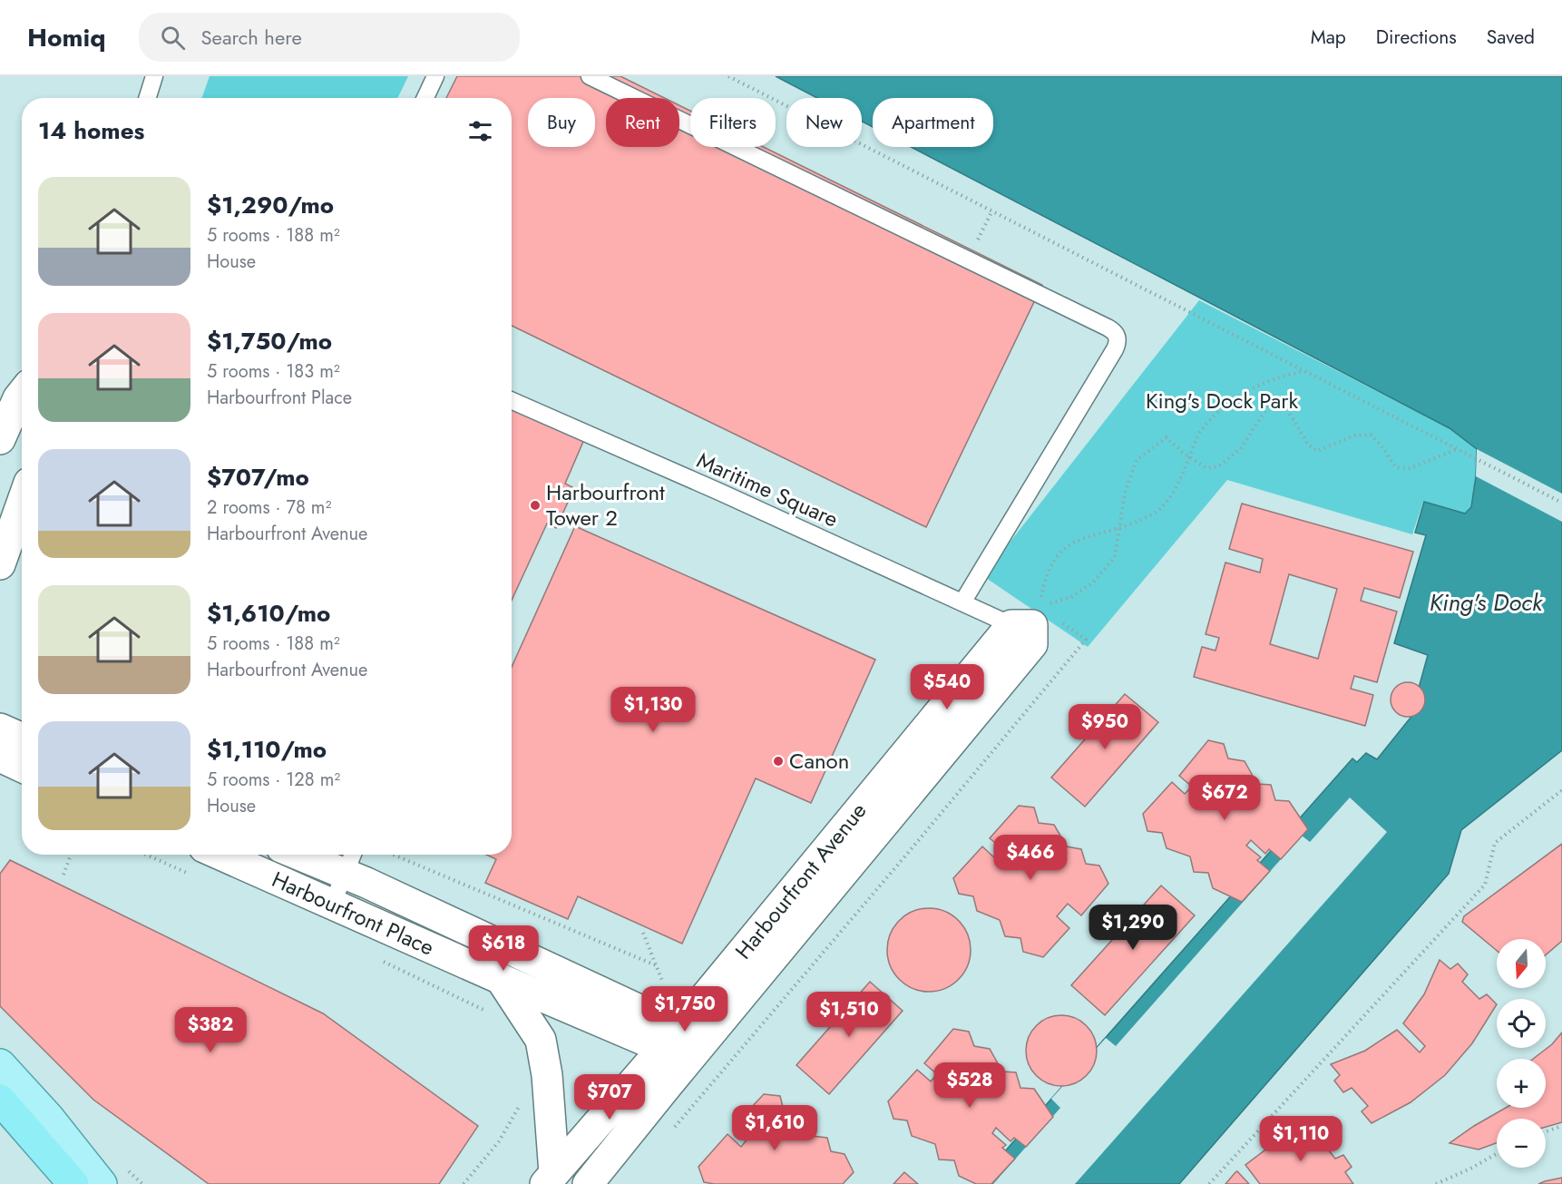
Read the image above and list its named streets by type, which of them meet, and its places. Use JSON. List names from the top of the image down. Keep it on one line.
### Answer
{"streets":{"street":["Harbourfront Avenue","Harbourfront Place"],"lane":["Maritime Square"]},"crossings":[["Maritime Square","Harbourfront Avenue"],["Harbourfront Avenue","Harbourfront Place"]],"water":["King's Dock"],"parks":["King's Dock Park"],"places":["Harbourfront Tower 2","Canon"],"north":"bottom","page":{"header":"Homiq","search":"Search here","nav":["Map","Directions","Saved"],"chip":["Buy","Rent","Filters","New","Apartment"],"heading":"14 homes","list":[{"name":"$1,290/mo","note":"5 rooms · 188 m² · House"},{"name":"$1,750/mo","note":"5 rooms · 183 m² · Harbourfront Place"},{"name":"$707/mo","note":"2 rooms · 78 m² · Harbourfront Avenue"},{"name":"$1,610/mo","note":"5 rooms · 188 m² · Harbourfront Avenue"},{"name":"$1,110/mo","note":"5 rooms · 128 m² · House"}],"price":["$540","$1,130","$950","$672","$466","$1,290","$618","$1,750","$1,510","$382","$528","$707","$1,610","$1,110"],"map_buttons":["+","−"]}}
